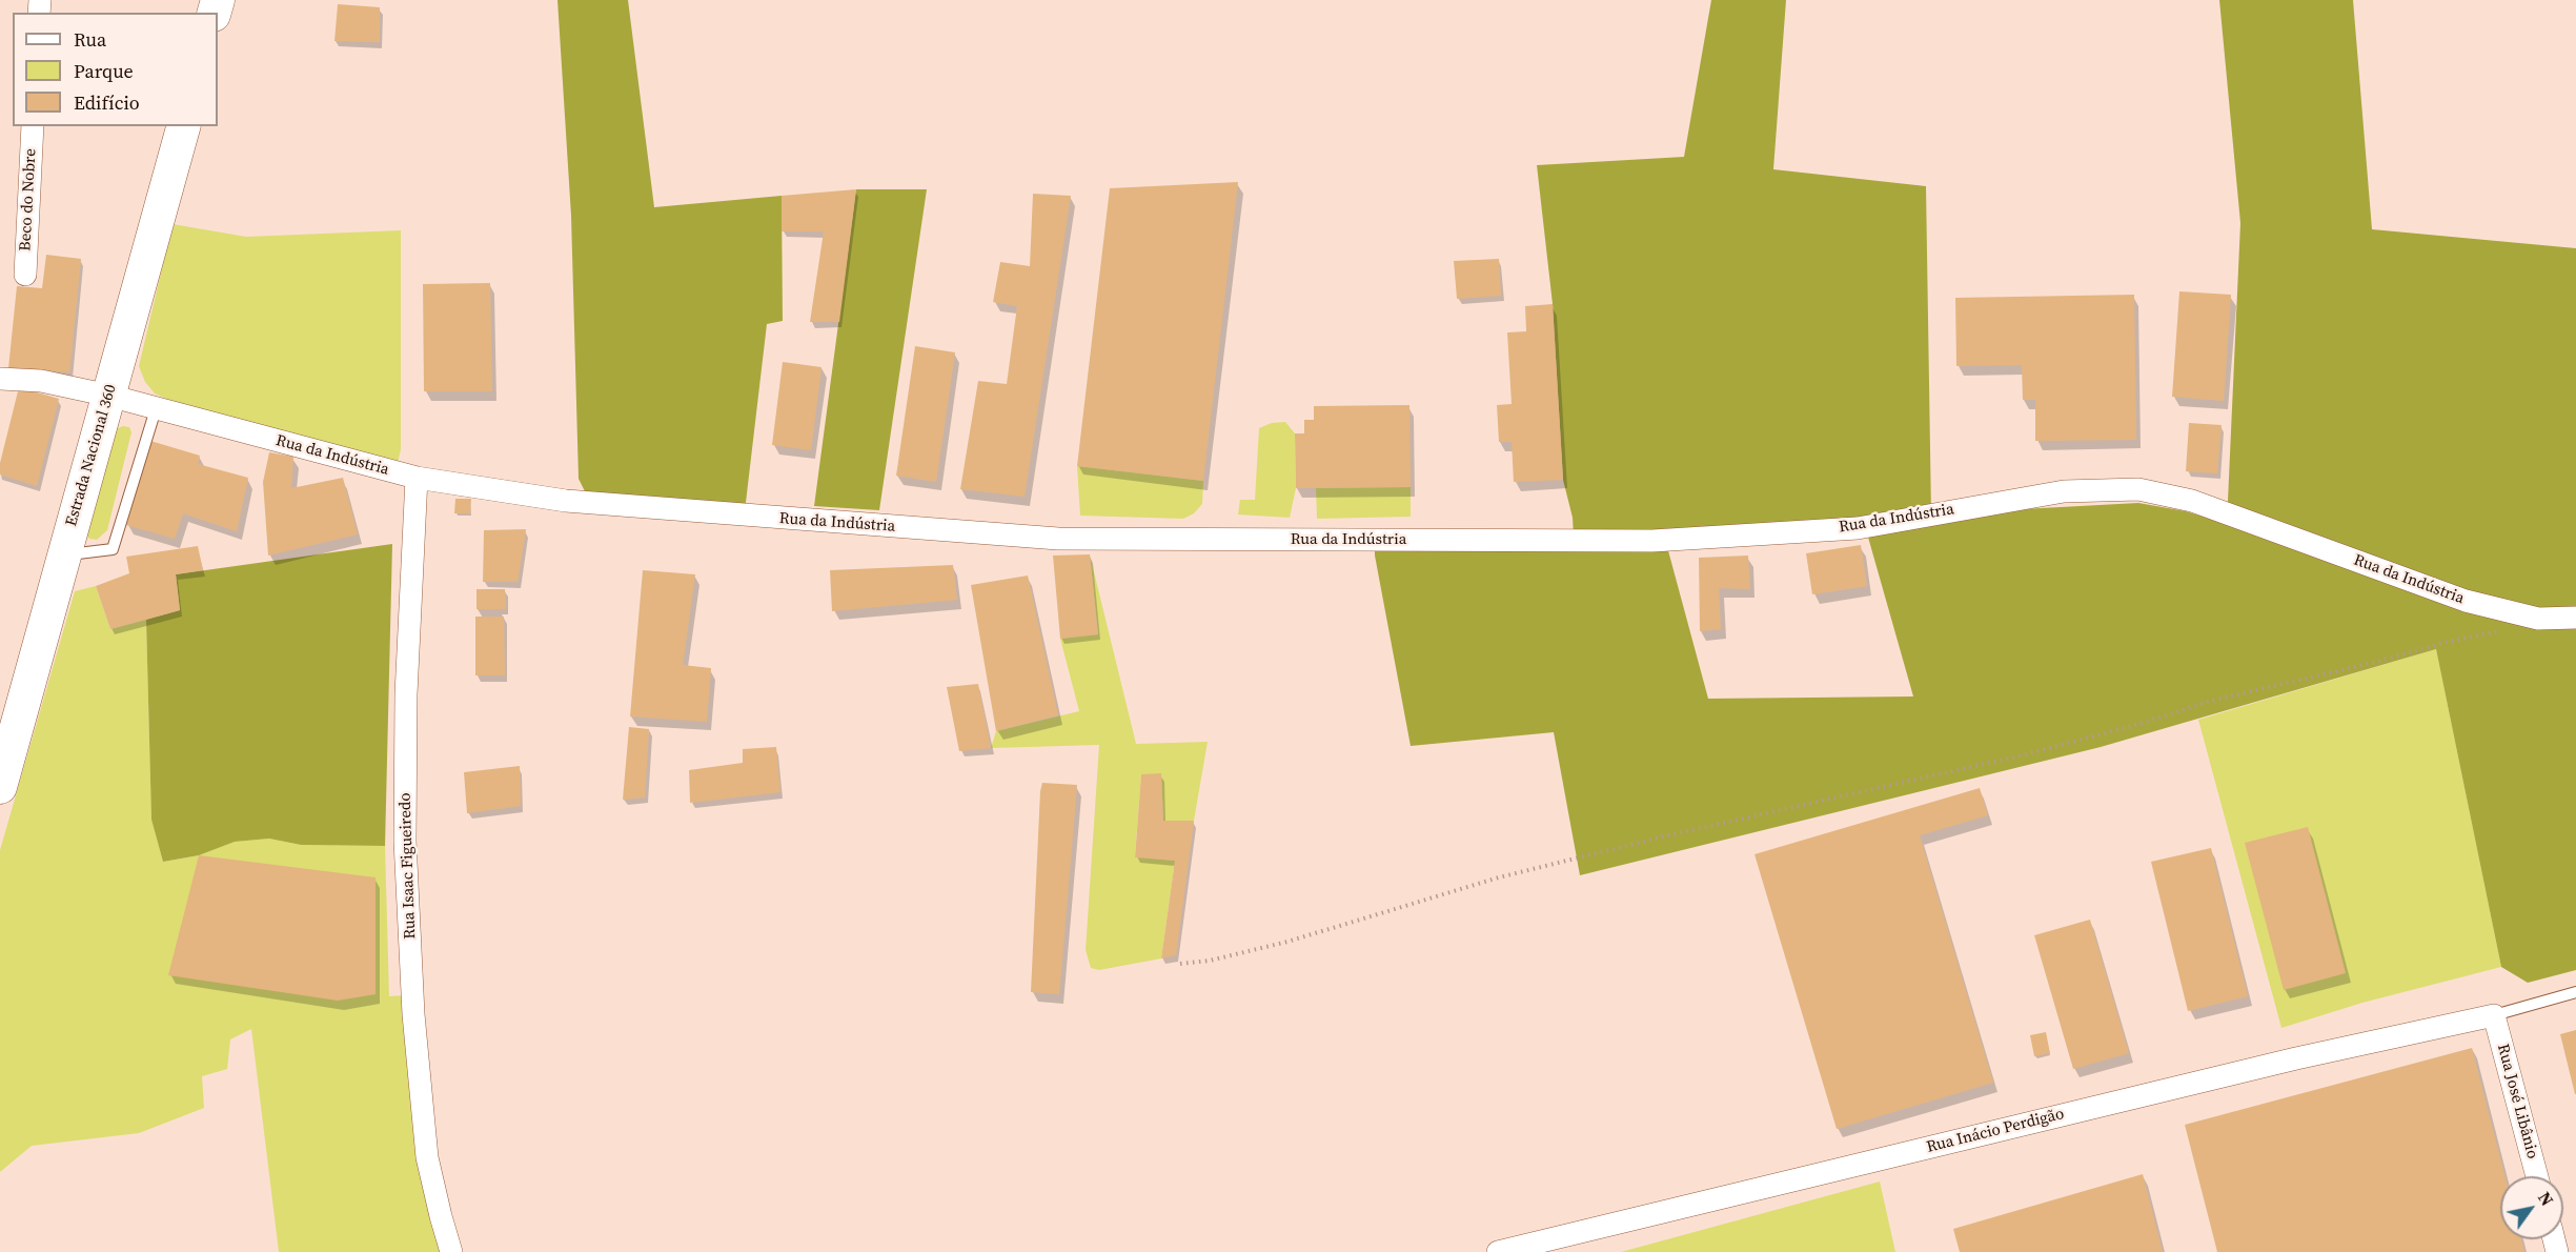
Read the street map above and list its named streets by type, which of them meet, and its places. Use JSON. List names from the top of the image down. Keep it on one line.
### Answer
{"streets":{"main road":["Estrada Nacional 360"],"street":["Beco do Nobre","Rua da Indústria","Rua Isaac Figueiredo","Rua José Libânio","Rua Inácio Perdigão"]},"crossings":[["Estrada Nacional 360","Rua da Indústria"],["Rua da Indústria","Rua Isaac Figueiredo"],["Rua José Libânio","Rua Inácio Perdigão"]],"legend":["Rua","Parque","Edifício"],"north":"top right"}
